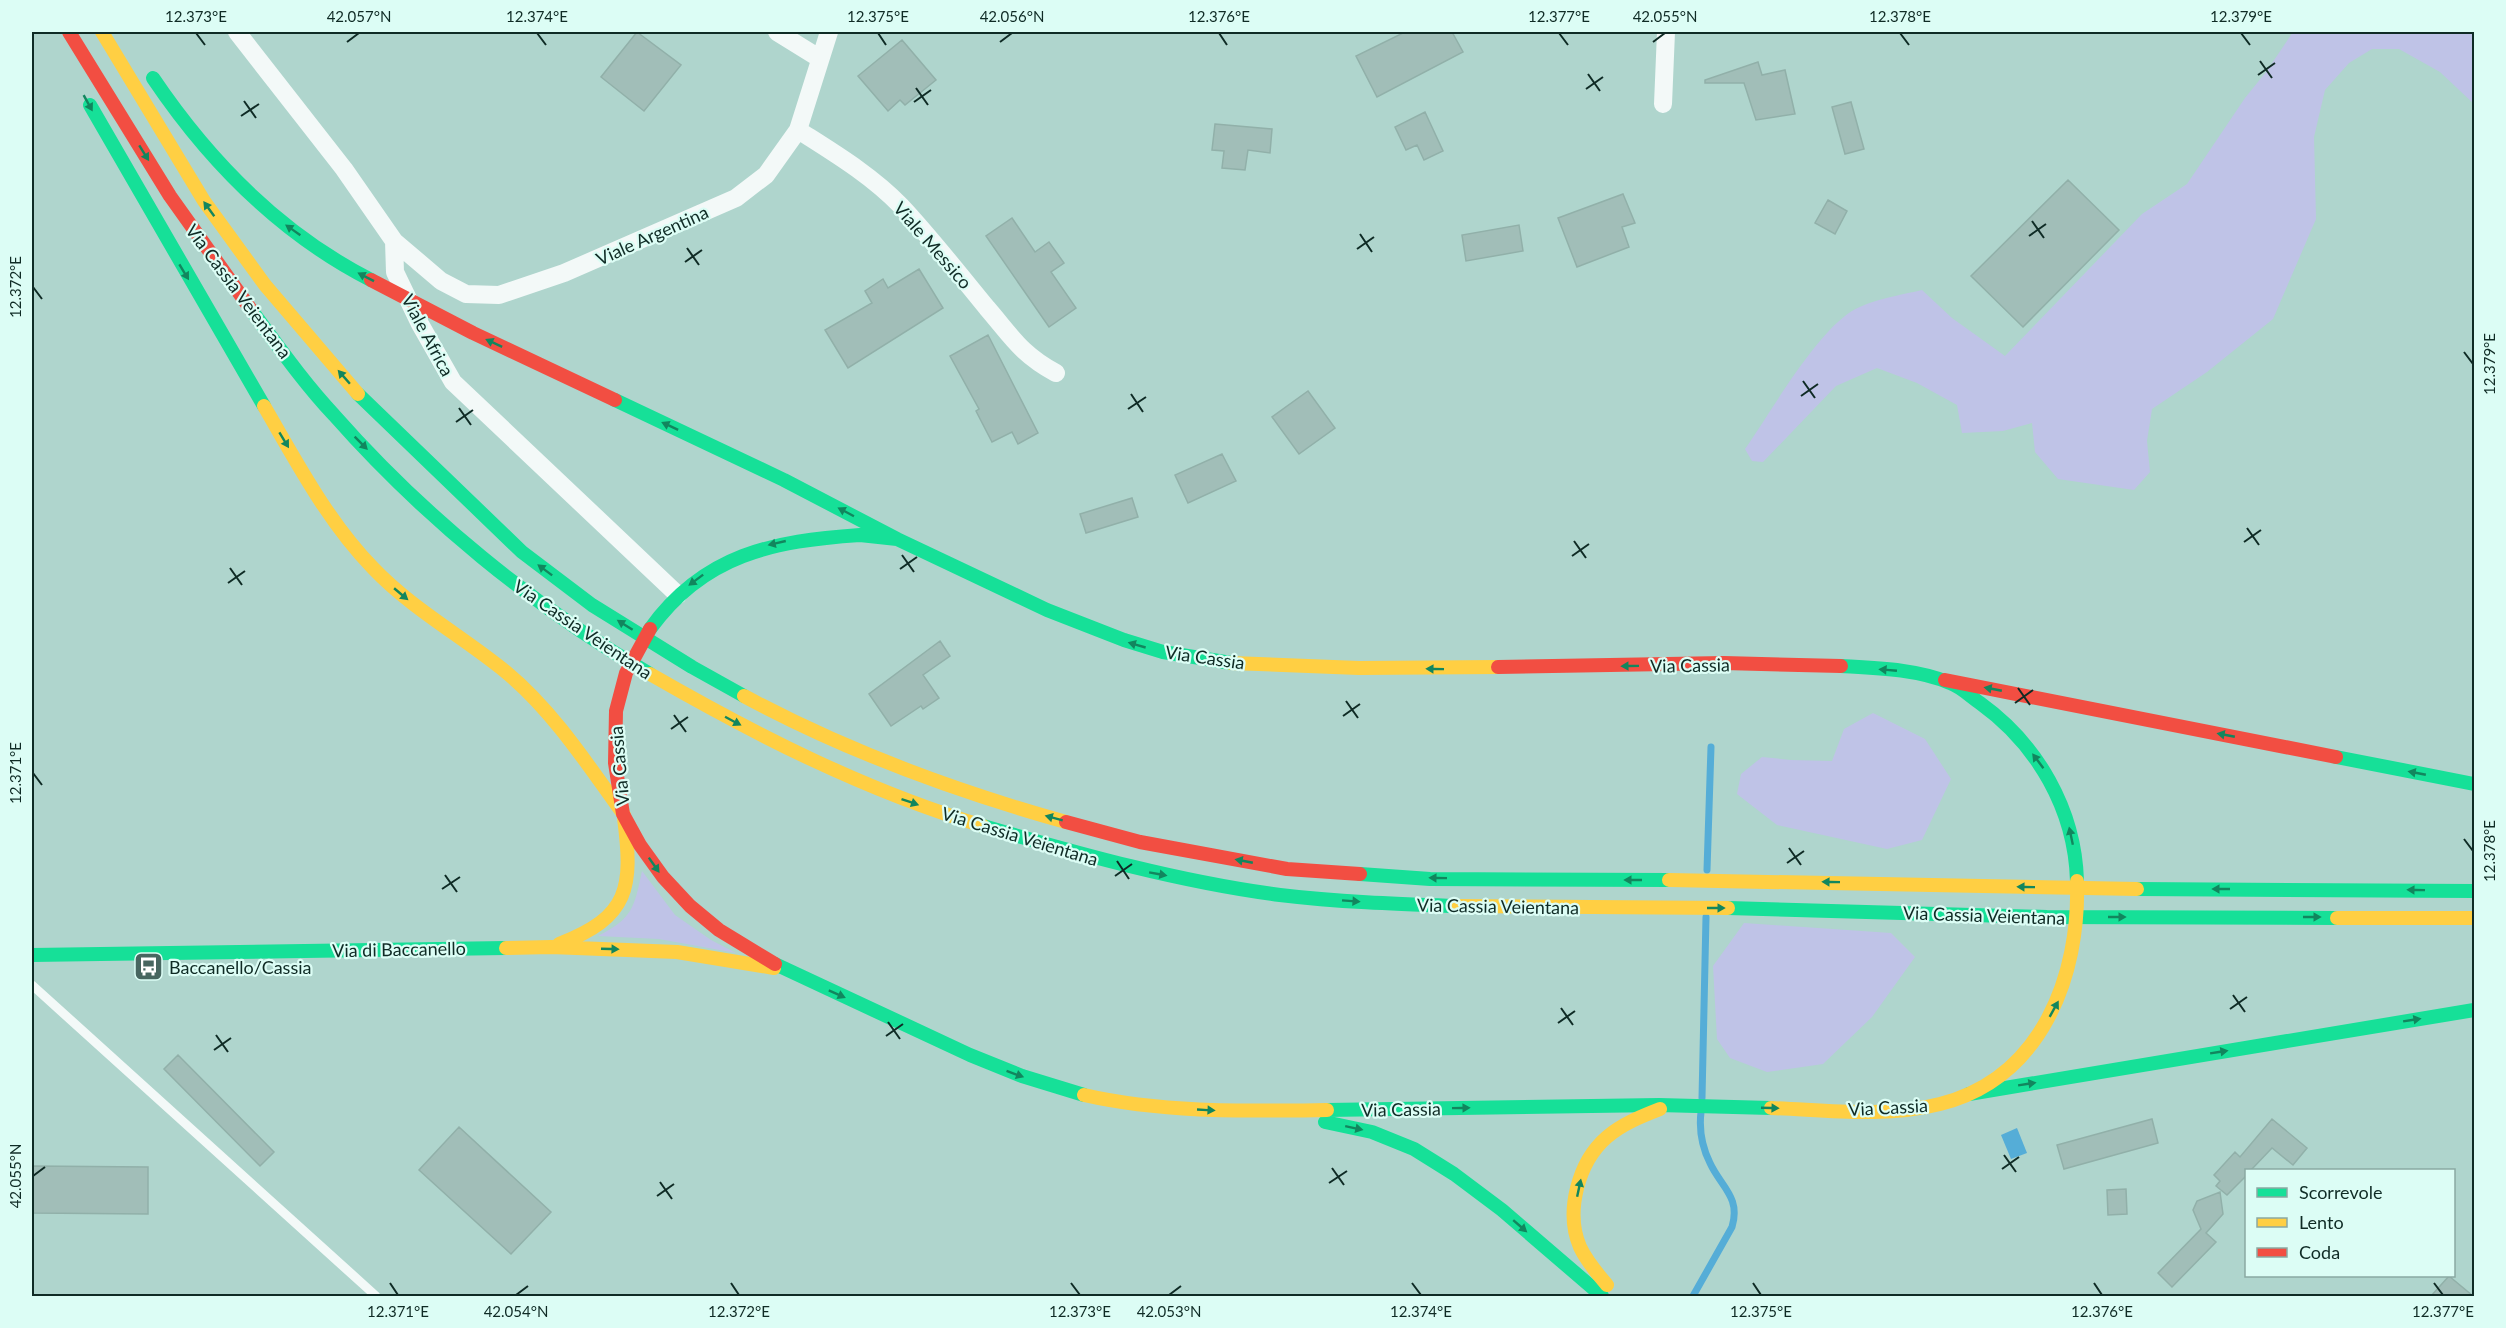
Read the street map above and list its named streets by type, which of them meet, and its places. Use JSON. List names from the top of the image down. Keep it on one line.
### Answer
{"streets":{"main road":["Via Cassia Veientana","Via Cassia","Via di Baccanello"],"street":["Viale Argentina","Viale Messico","Viale Africa"]},"crossings":[["Viale Argentina","Viale Messico"],["Viale Argentina","Viale Africa"],["Viale Africa","Via Cassia"],["Via Cassia","Via di Baccanello"]],"places":{"bus stop":["Baccanello/Cassia"]},"legend":["Scorrevole","Lento","Coda"],"coordinates":["12.373°E","42.057°N","12.374°E","12.375°E","42.056°N","12.376°E","12.377°E","42.055°N","12.378°E","12.379°E","12.372°E","12.371°E","42.054°N","42.053°N"]}
